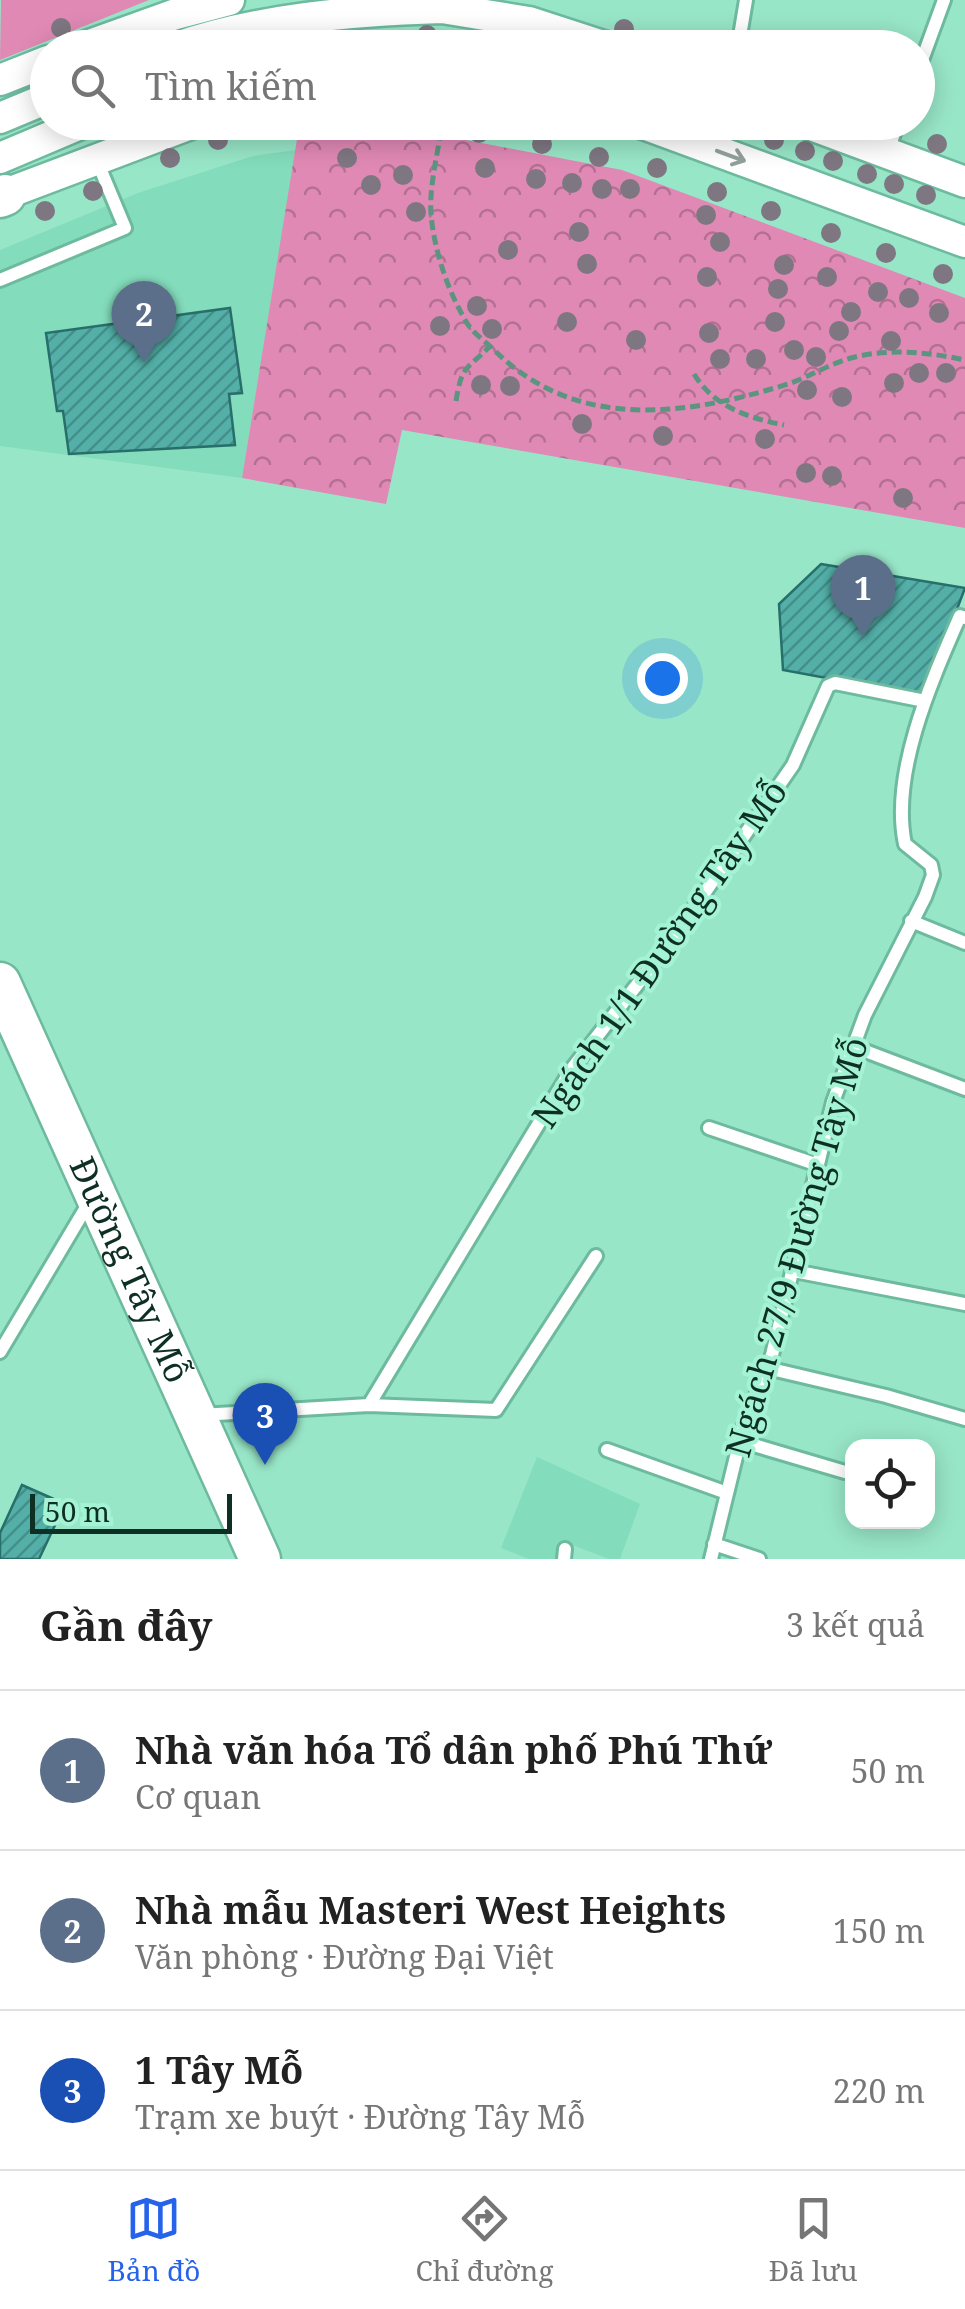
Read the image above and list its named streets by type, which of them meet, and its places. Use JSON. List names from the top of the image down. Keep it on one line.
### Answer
{"streets":{"main road":["Đường Tây Mỗ"],"lane":["Ngách 1/1 Đường Tây Mỗ","Ngách 27/9 Đường Tây Mỗ"]},"crossings":[["Ngách 1/1 Đường Tây Mỗ","Ngách 27/9 Đường Tây Mỗ"]],"scale_bar":"50 m","page":{"search":"Tìm kiếm","pins":["2","1","3"],"scale":"50 m","heading":["Gần đây","3 kết quả"],"list":[{"mark":"1","name":"Nhà văn hóa Tổ dân phố Phú Thứ","note":"Cơ quan","value":"50 m"},{"mark":"2","name":"Nhà mẫu Masteri West Heights","note":"Văn phòng · Đường Đại Việt","value":"150 m"},{"mark":"3","name":"1 Tây Mỗ","note":"Trạm xe buýt · Đường Tây Mỗ","value":"220 m"}],"nav":["Bản đồ","Chỉ đường","Đã lưu"]}}
